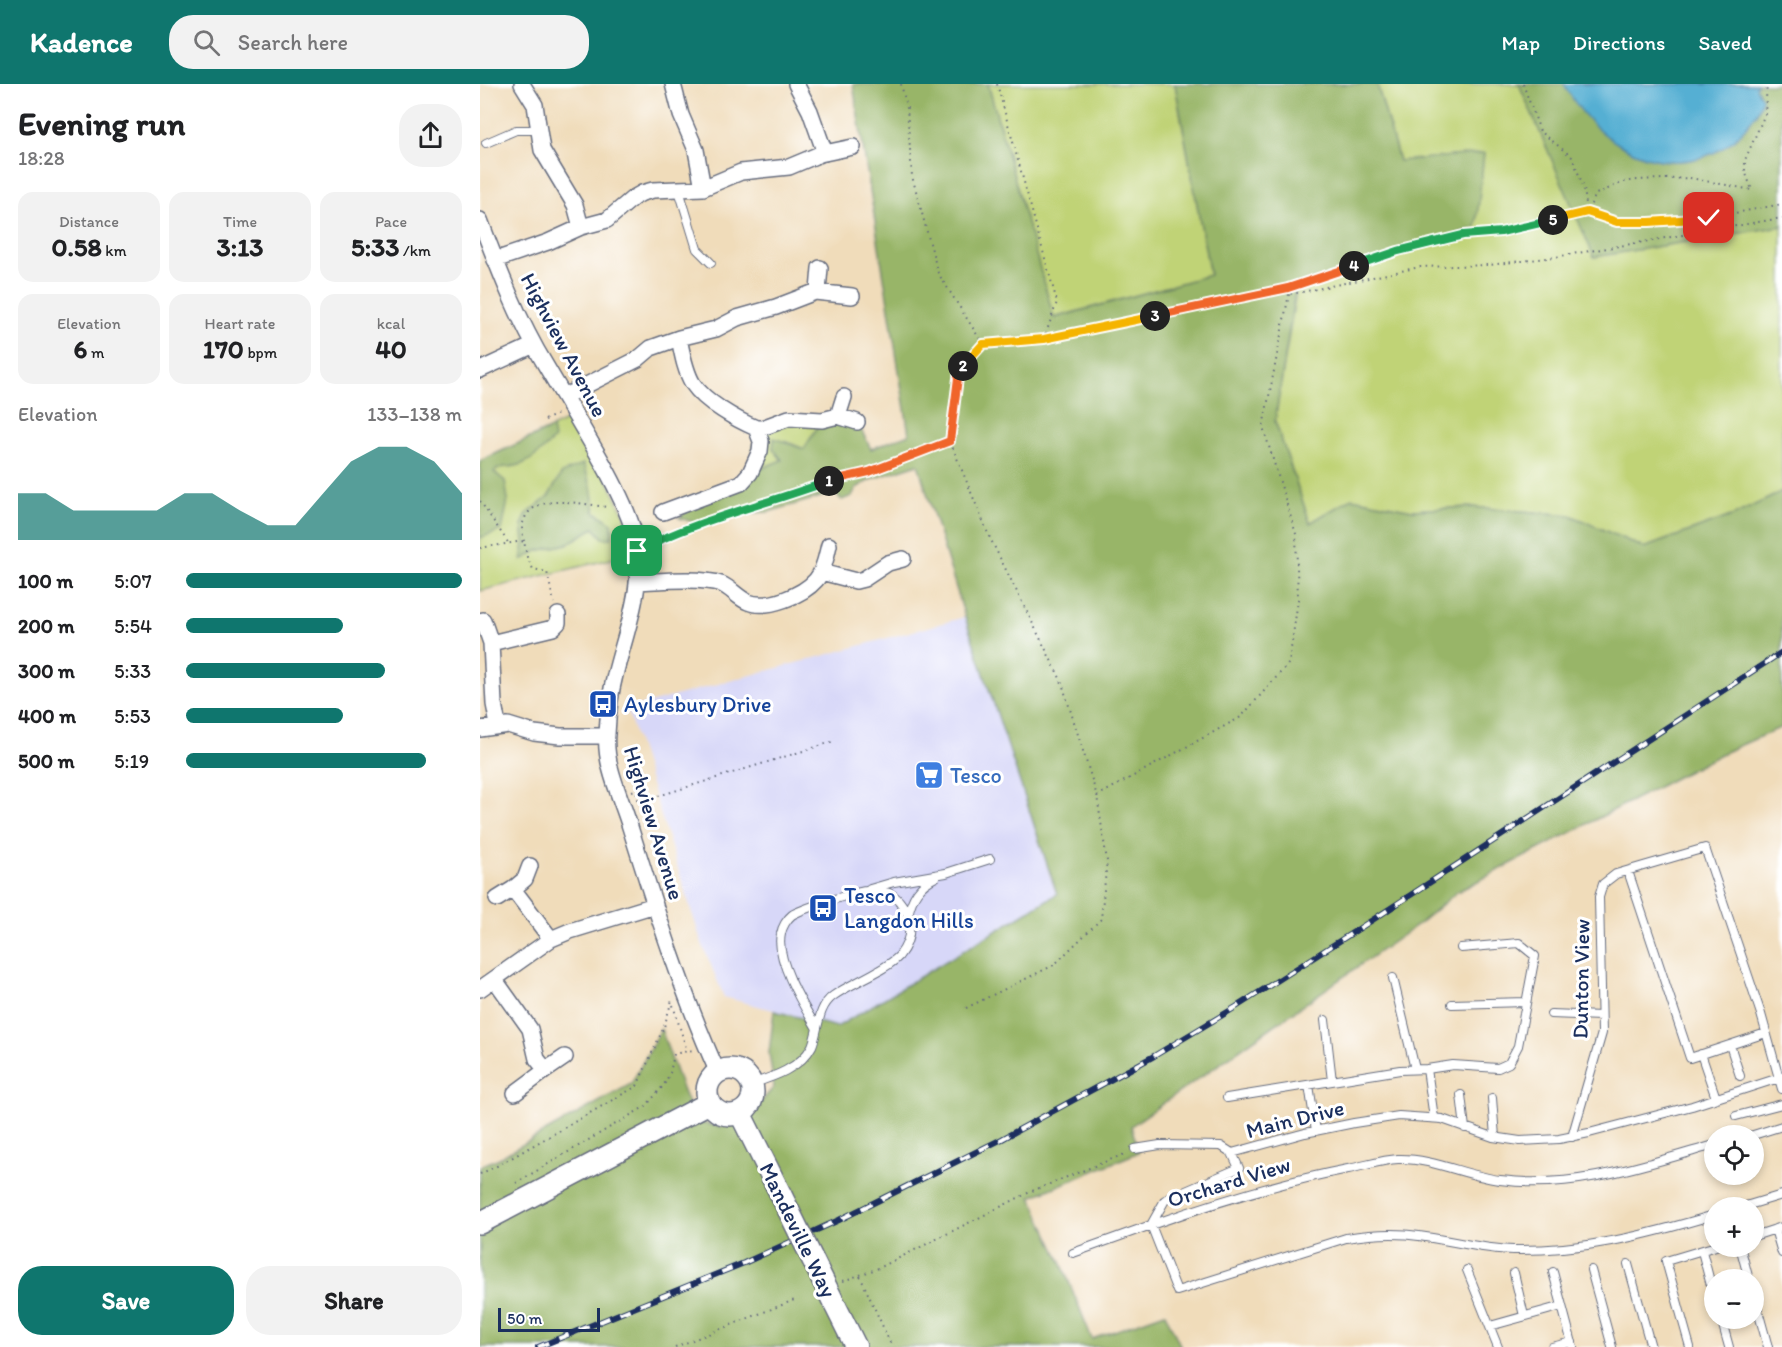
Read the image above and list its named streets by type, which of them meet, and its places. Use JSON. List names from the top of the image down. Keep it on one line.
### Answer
{"streets":{"main road":["Mandeville Way"],"street":["Highview Avenue"],"lane":["Dunton View","Main Drive","Orchard View"]},"crossings":[["Highview Avenue","Mandeville Way"],["Dunton View","Main Drive"],["Main Drive","Orchard View"]],"places":{"bus stop":["Aylesbury Drive","Tesco Langdon Hills"],"supermarket":["Tesco"]},"scale_bar":"50 m","page":{"header":"Kadence","search":"Search here","nav":["Map","Directions","Saved"],"heading":["Evening run","18:28"],"stats":[["Distance","0.58 km"],["Time","3:13"],["Pace","5:33 /km"],["Elevation","6 m"],["Heart rate","170 bpm"],["kcal","40"]],"pins":["5","4","3","2","1"],"chart":["Elevation","133–138 m"],"list":[{"name":"100 m","note":"5:07"},{"name":"200 m","note":"5:54"},{"name":"300 m","note":"5:33"},{"name":"400 m","note":"5:53"},{"name":"500 m","note":"5:19"}],"map_buttons":["+","−"],"buttons":["Save","Share"],"scale":"50 m"}}
